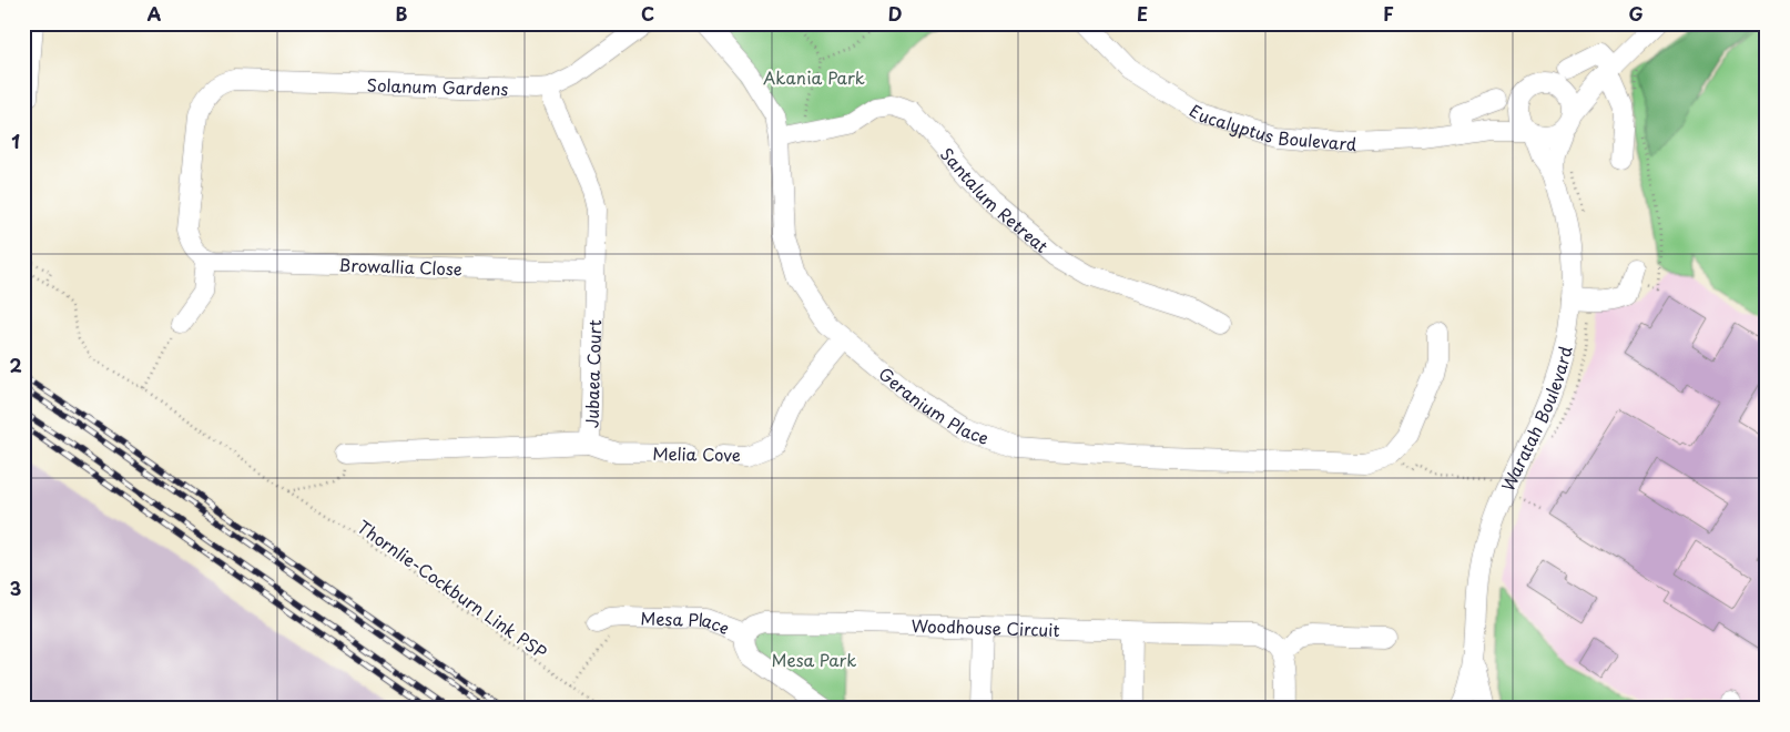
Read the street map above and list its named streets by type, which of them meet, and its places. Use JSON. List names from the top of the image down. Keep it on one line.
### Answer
{"streets":{"street":["Solanum Gardens","Eucalyptus Boulevard","Santalum Retreat","Browallia Close","Jubaea Court","Geranium Place","Waratah Boulevard","Melia Cove","Mesa Place","Woodhouse Circuit"],"path":["Thornlie-Cockburn Link PSP"]},"crossings":[["Solanum Gardens","Browallia Close"],["Solanum Gardens","Jubaea Court"],["Eucalyptus Boulevard","Waratah Boulevard"],["Santalum Retreat","Geranium Place"],["Browallia Close","Jubaea Court"],["Jubaea Court","Melia Cove"],["Geranium Place","Melia Cove"],["Thornlie-Cockburn Link PSP","Mesa Place"],["Mesa Place","Woodhouse Circuit"]],"parks":["Akania Park","Mesa Park"],"grid":{"columns":["A","B","C","D","E","F","G"],"rows":["1","2","3"]}}
